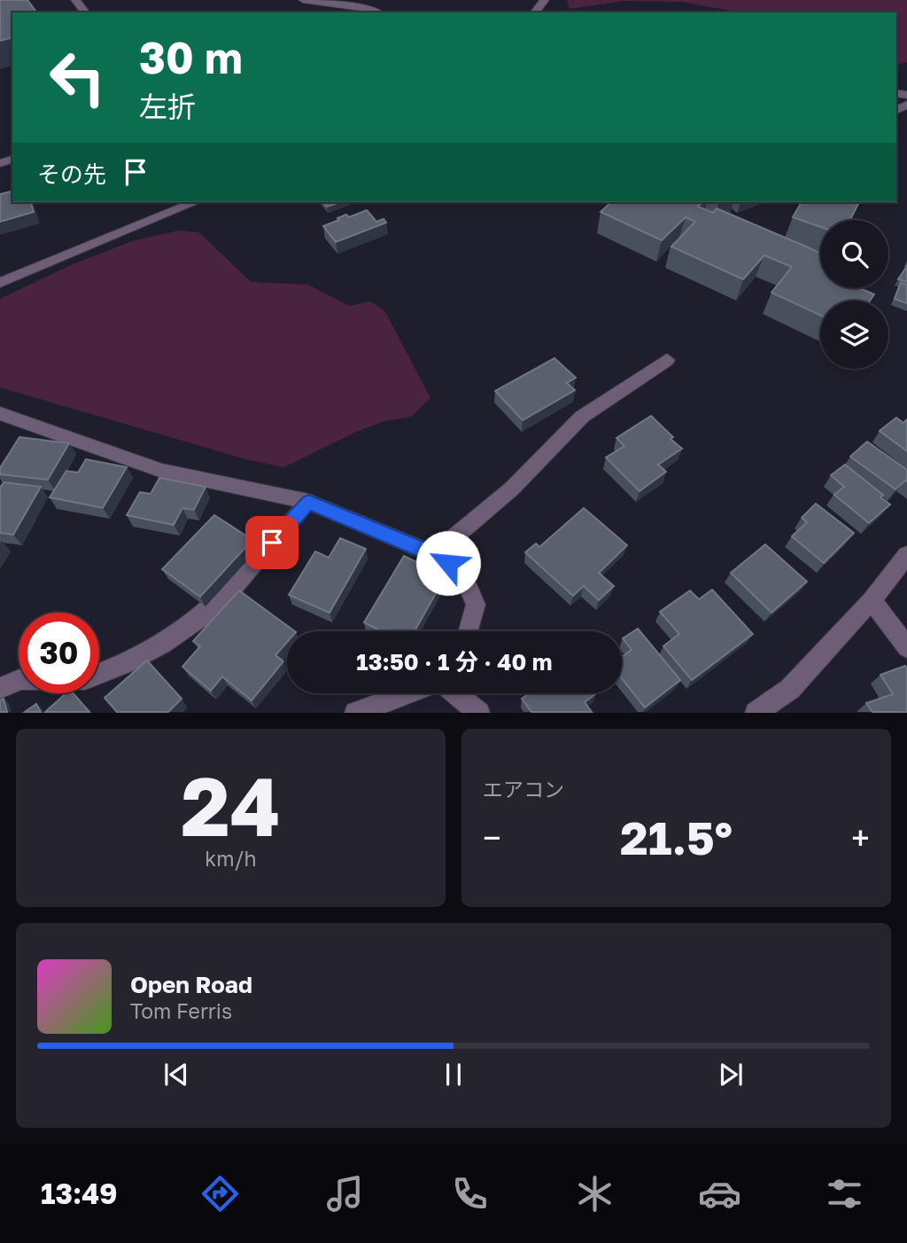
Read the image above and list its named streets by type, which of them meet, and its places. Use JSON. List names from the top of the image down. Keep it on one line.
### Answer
{"page":{"turn":["30 m","左折"],"then":"その先","limit":"30","trip":"13:50 · 1 分 · 40 m","tile":[["24","km/h"],"エアコン"],"heat":["−","21.5°","+"],"song":["Open Road","Tom Ferris"],"tabs":"13:49"}}
